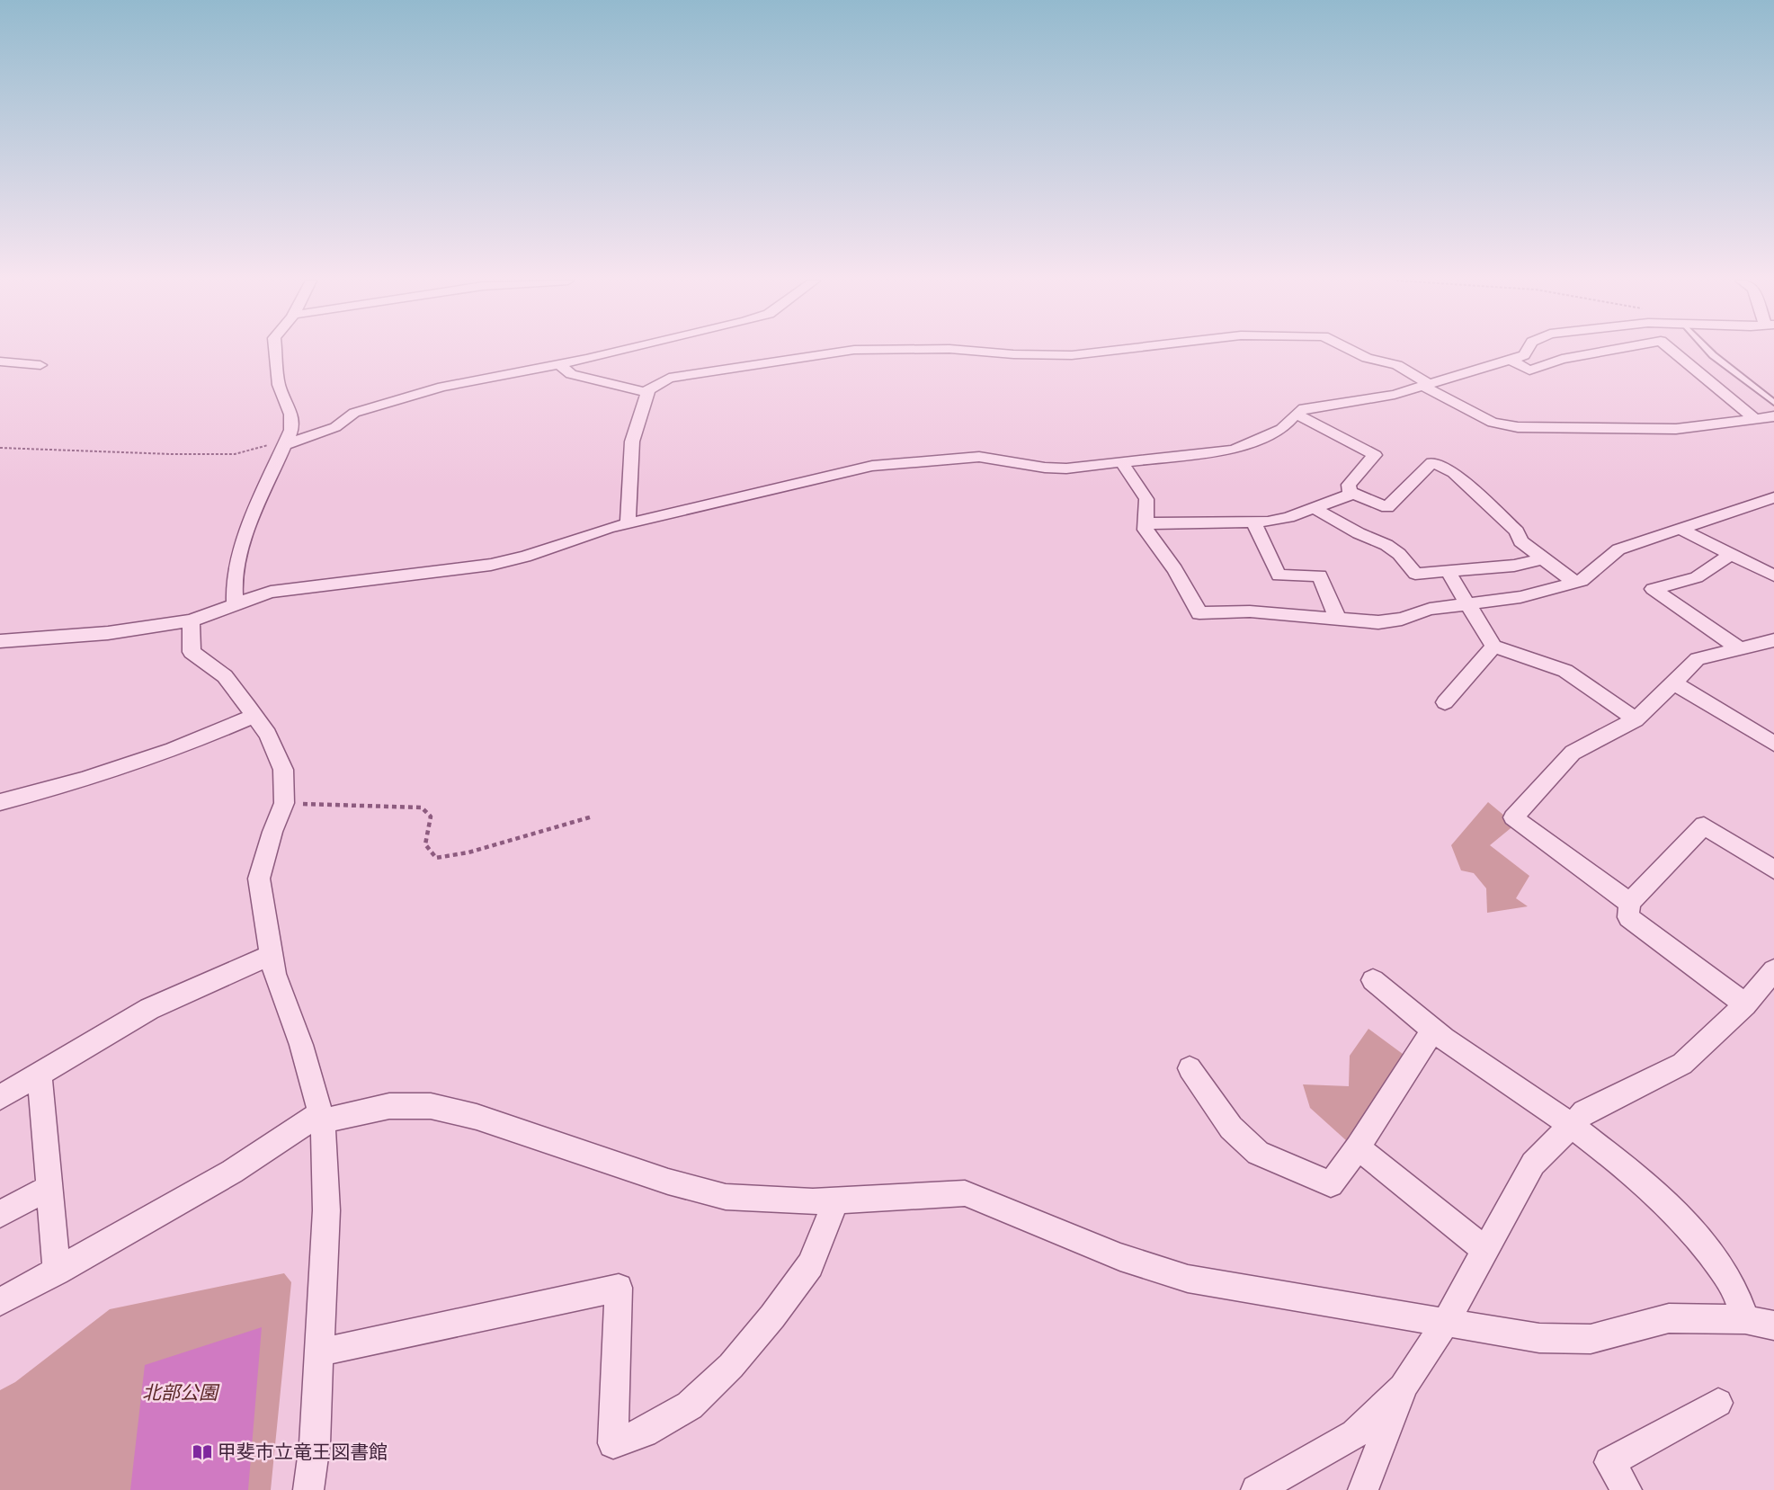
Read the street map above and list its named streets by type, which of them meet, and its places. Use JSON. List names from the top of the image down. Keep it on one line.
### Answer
{"parks":["北部公園"],"places":{"library":["甲斐市立竜王図書館"]}}
